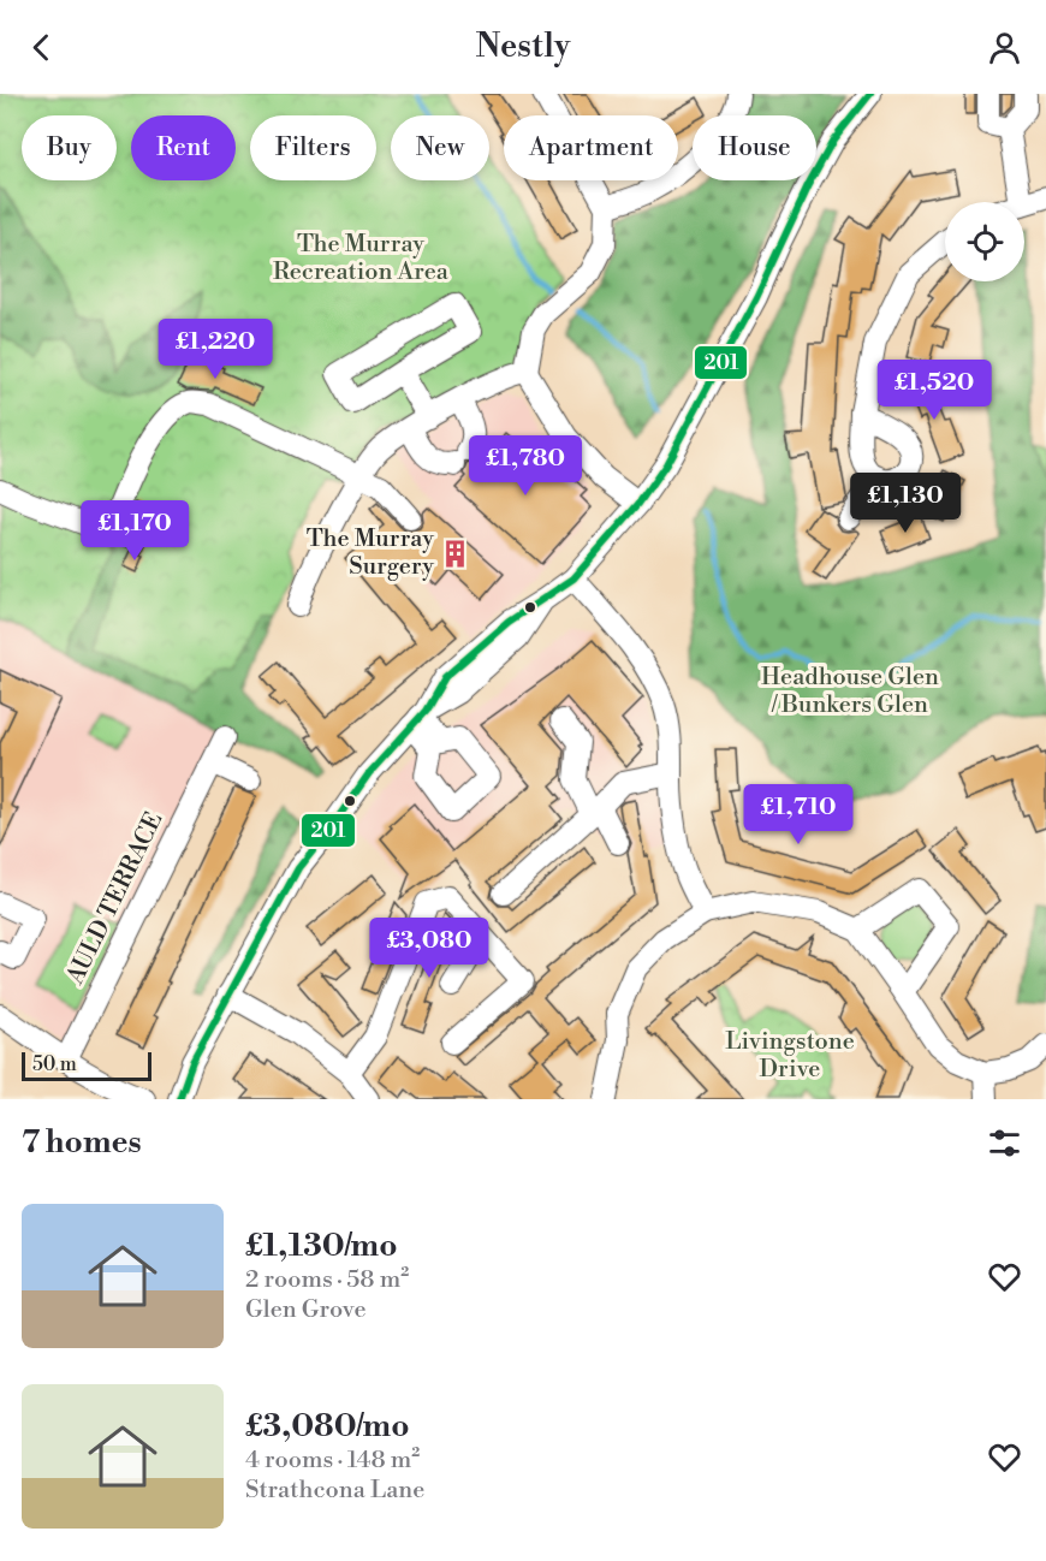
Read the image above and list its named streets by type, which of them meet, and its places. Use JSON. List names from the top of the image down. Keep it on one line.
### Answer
{"streets":{"street":["AULD TERRACE"]},"parks":["The Murray Recreation Area","Headhouse Glen / Bunkers Glen","Livingstone Drive"],"places":{"building":["The Murray Surgery"]},"lines":["transit line 201"],"scale_bar":"50 m","page":{"header":"Nestly","chip":["Buy","Rent","Filters","New","Apartment","House"],"price":["£1,220","£1,520","£1,780","£1,130","£1,170","£1,710","£3,080"],"scale":"50 m","heading":"7 homes","list":[{"name":"£1,130/mo","note":"2 rooms · 58 m² · Glen Grove"},{"name":"£3,080/mo","note":"4 rooms · 148 m² · Strathcona Lane"}]}}
